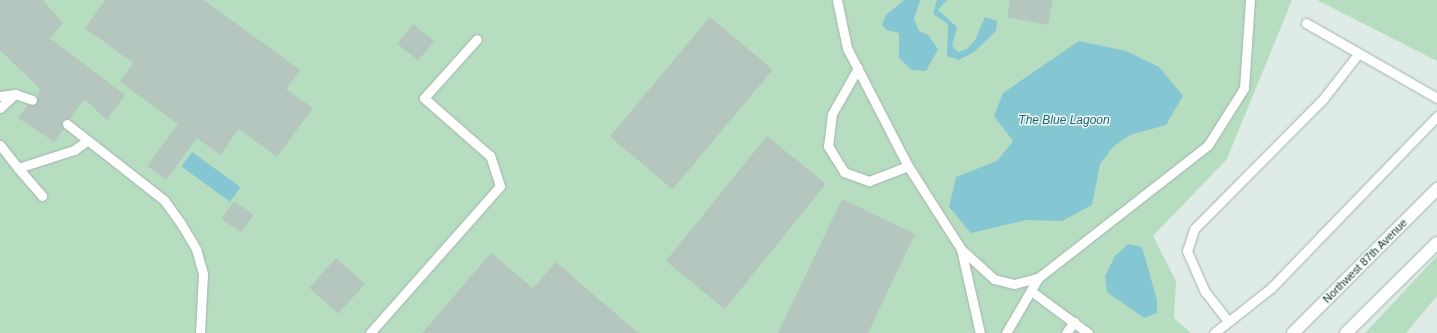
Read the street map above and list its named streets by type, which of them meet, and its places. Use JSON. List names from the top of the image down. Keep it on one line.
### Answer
{"streets":{"main road":["Northwest 87th Avenue"]},"water":["The Blue Lagoon"]}
